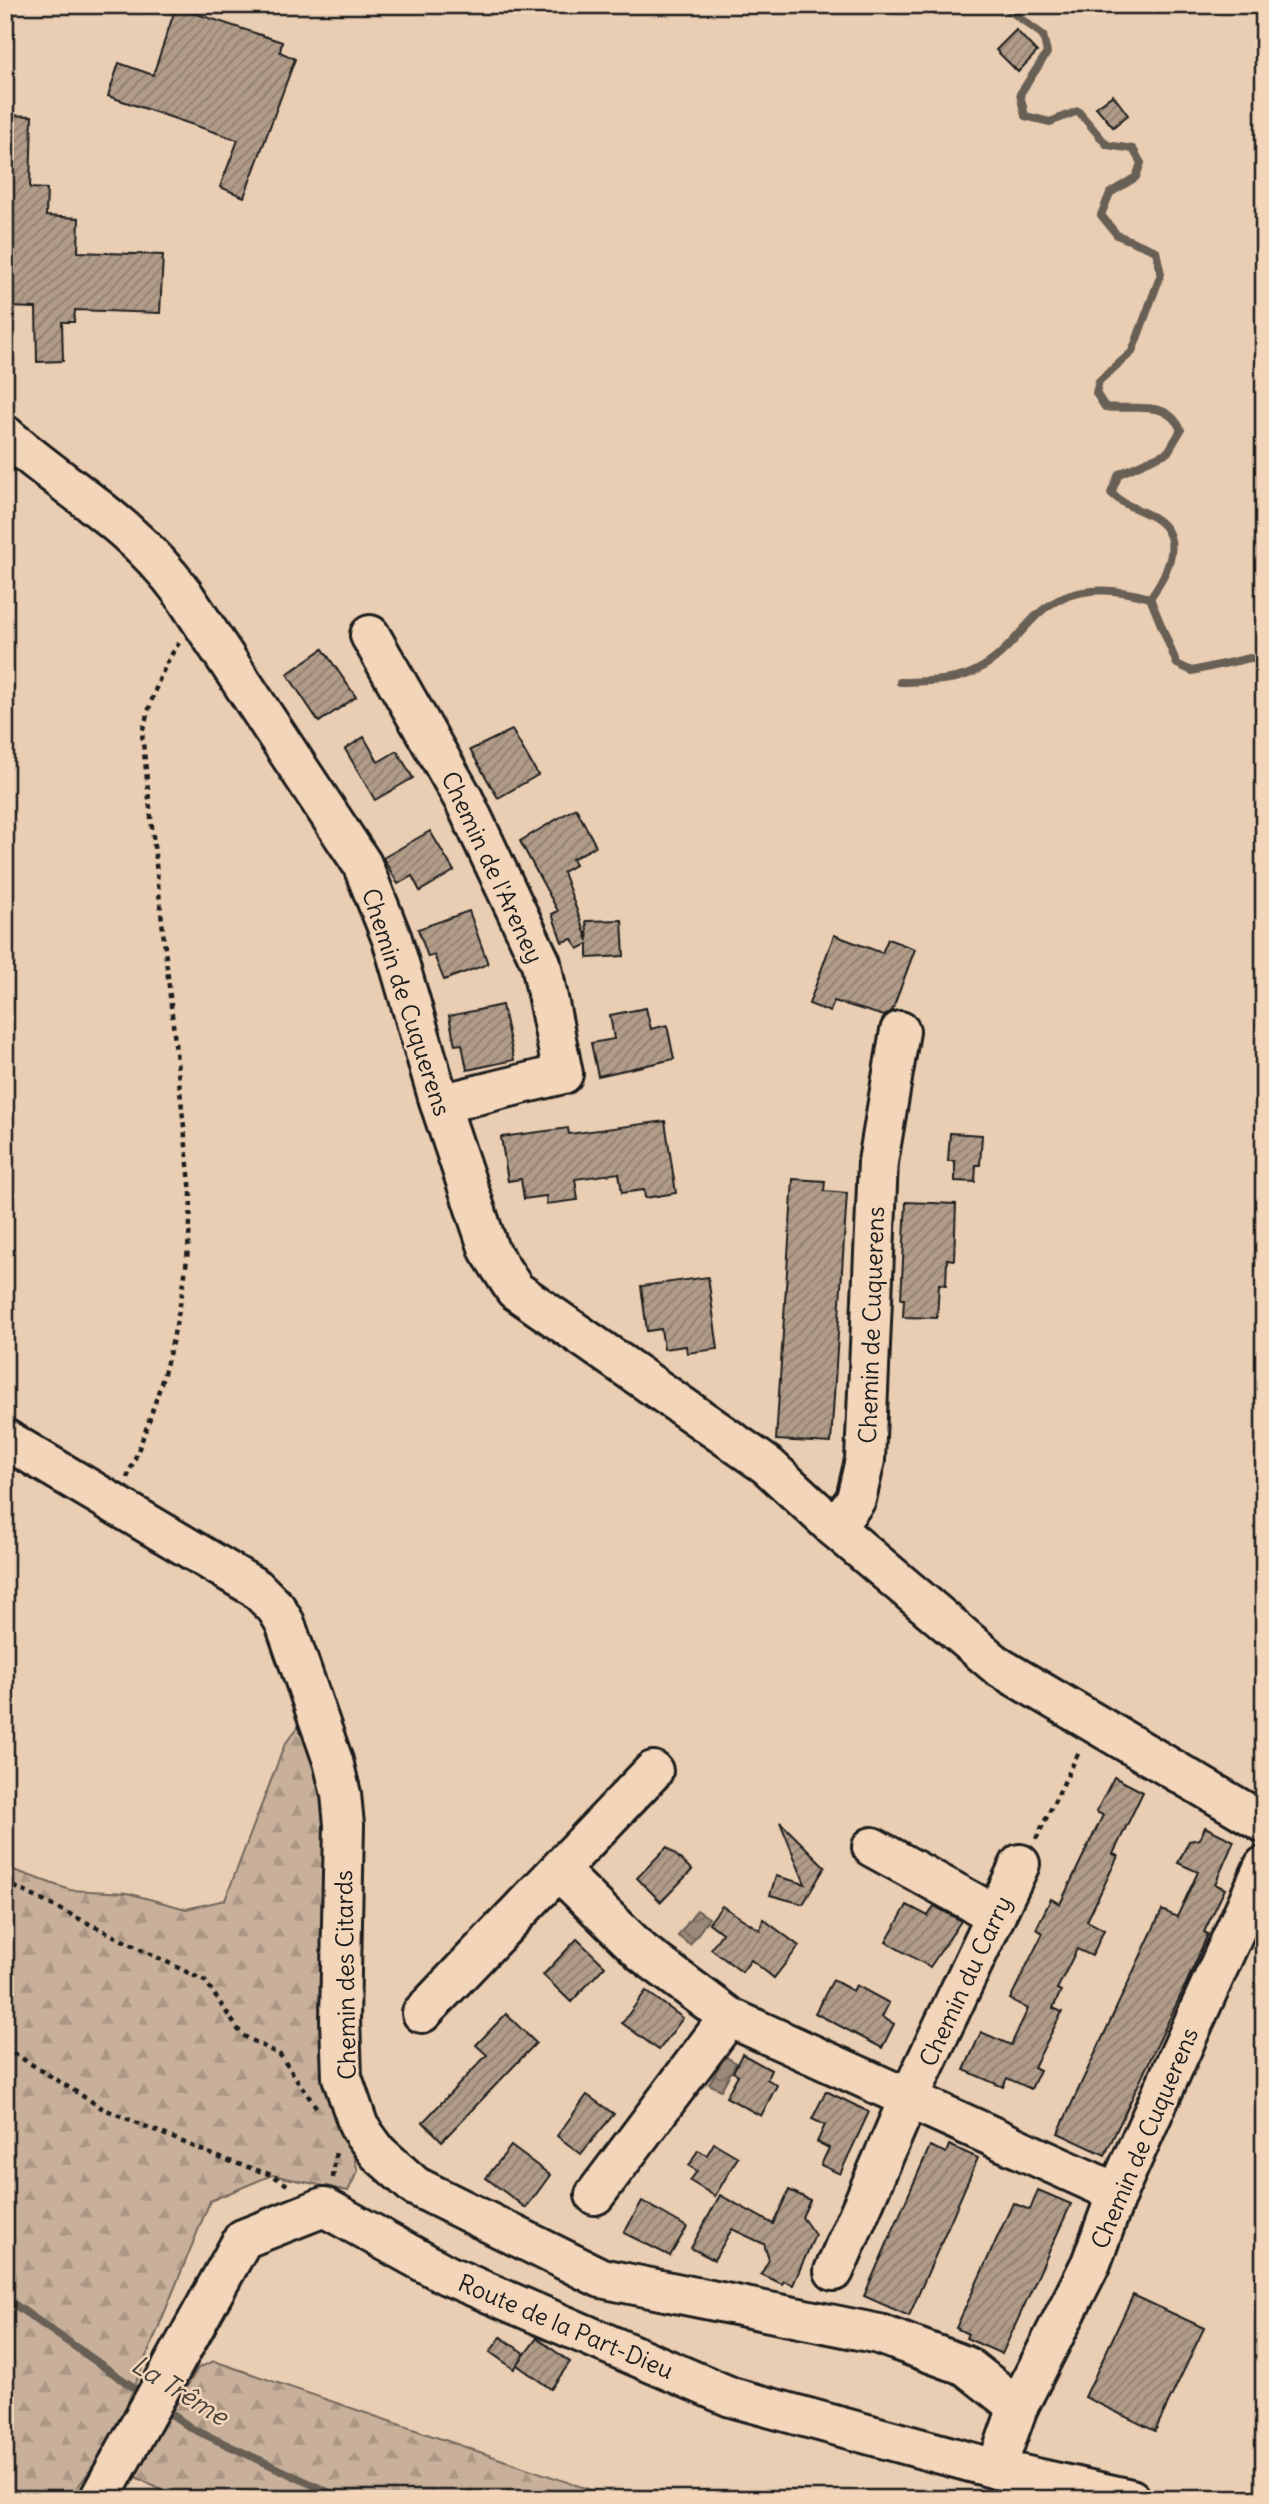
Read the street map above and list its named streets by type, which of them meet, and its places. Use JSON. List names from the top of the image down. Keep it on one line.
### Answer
{"streets":{"street":["Chemin de l'Areney","Chemin de Cuquerens","Chemin des Citards","Chemin du Carry","Route de la Part-Dieu"]},"crossings":[["Chemin de l'Areney","Chemin de Cuquerens"],["Chemin de Cuquerens","Chemin des Citards"]],"water":["La Trême"]}
